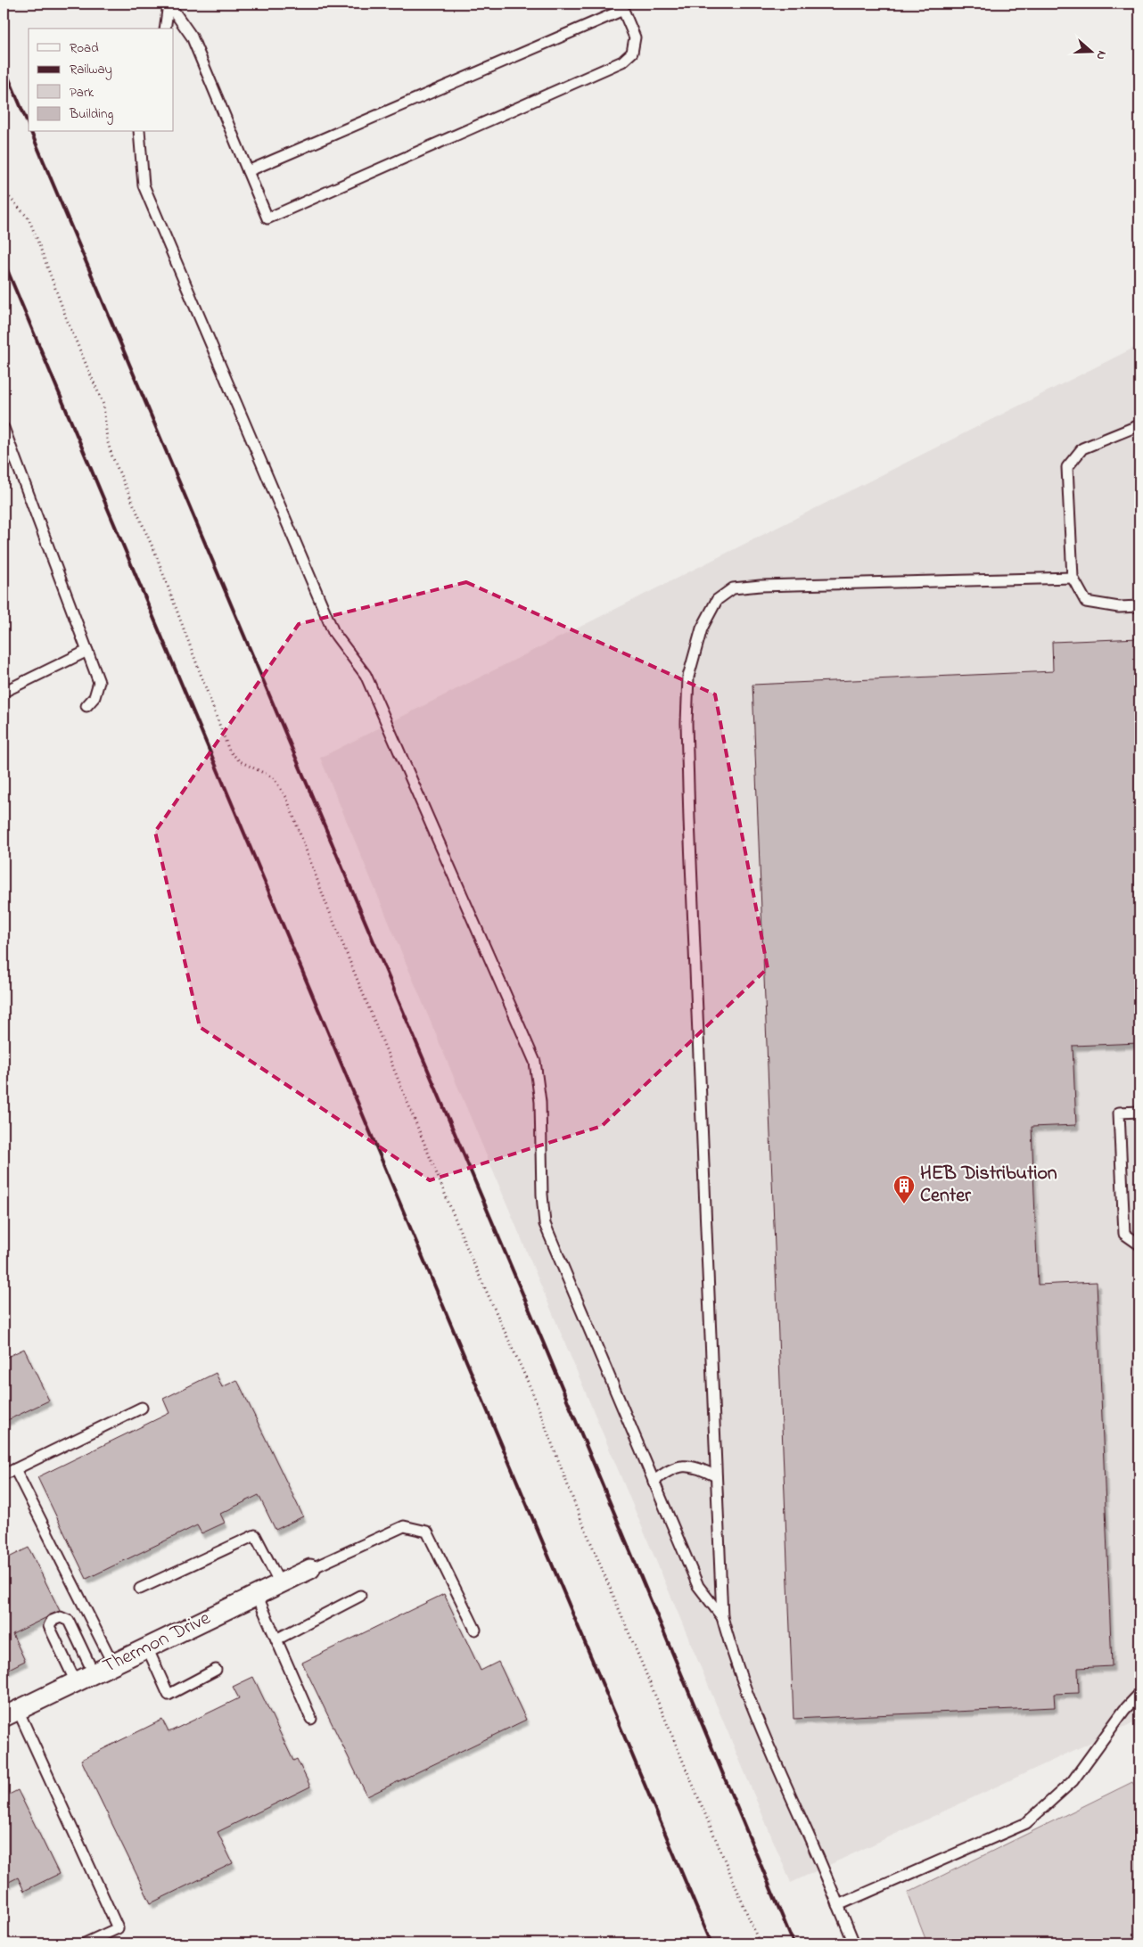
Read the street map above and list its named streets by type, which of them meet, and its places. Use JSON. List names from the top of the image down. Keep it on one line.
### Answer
{"streets":{"street":["Thermon Drive"]},"places":{"building":["HEB Distribution Center"]},"legend":["Road","Railway","Park","Building"],"north":"right"}
